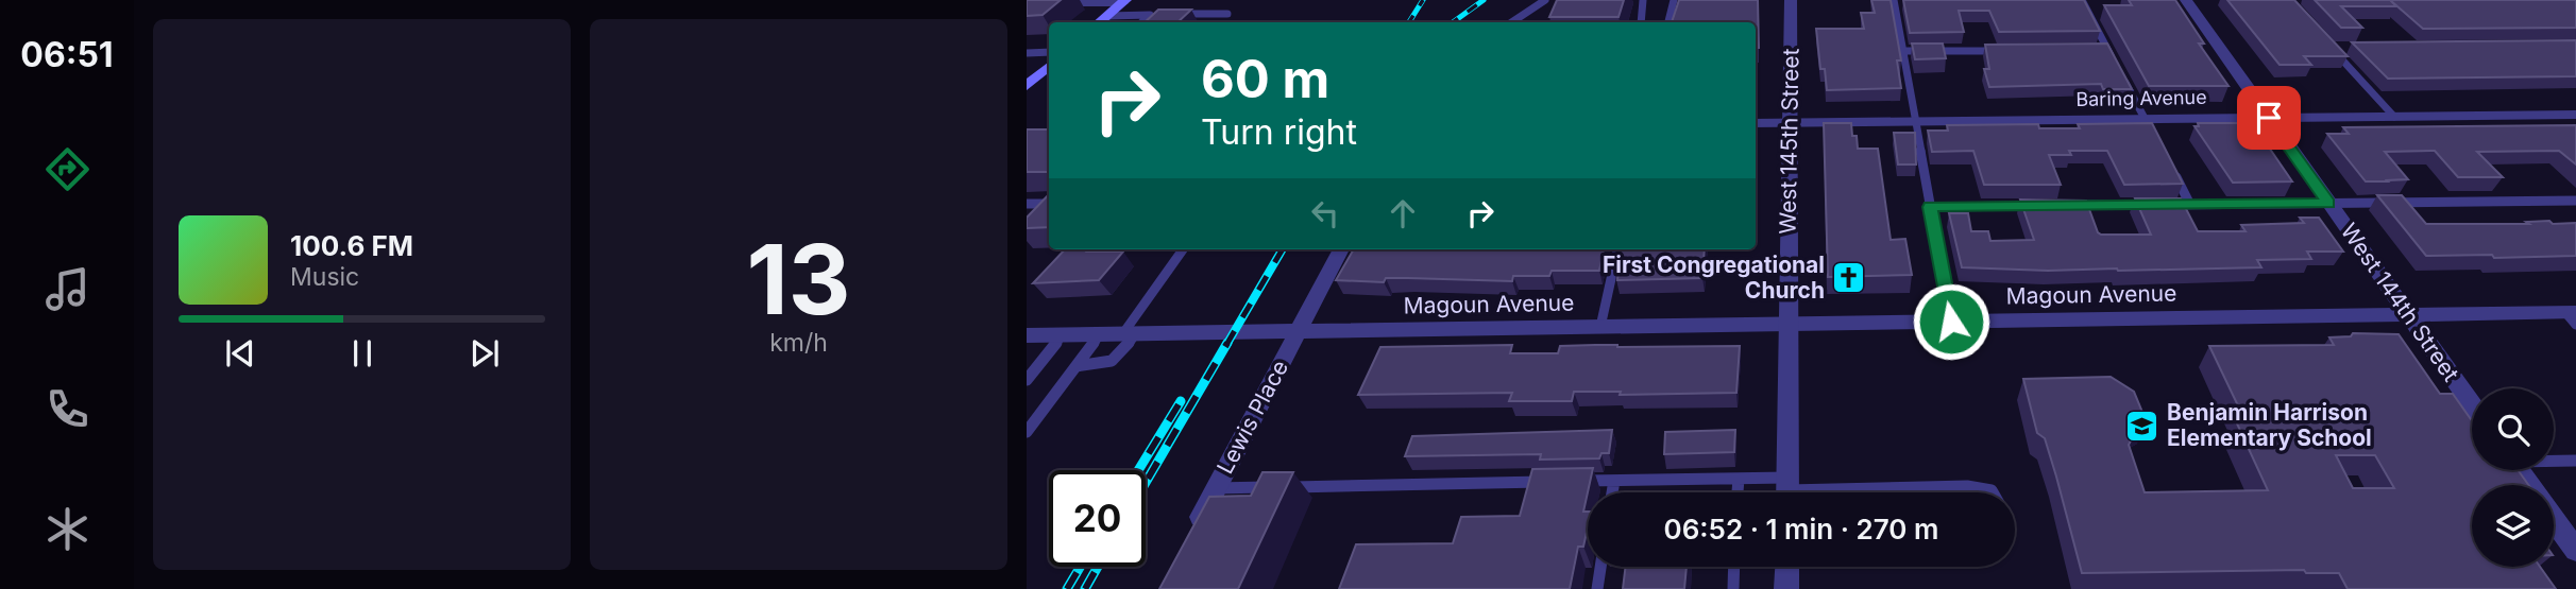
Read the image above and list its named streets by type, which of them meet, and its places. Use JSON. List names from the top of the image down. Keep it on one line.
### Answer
{"streets":{"street":["Baring Avenue","West 145th Street","Magoun Avenue","West 144th Street","Lewis Place"]},"crossings":[["Baring Avenue","West 145th Street"],["Baring Avenue","West 144th Street"],["West 145th Street","Magoun Avenue"],["Magoun Avenue","West 144th Street"],["Magoun Avenue","Lewis Place"]],"places":{"church":["First Congregational Church"],"school or university":["Benjamin Harrison Elementary School"]},"page":{"tabs":"06:51","tile":["13","km/h"],"turn":["60 m","Turn right"],"song":["100.6 FM","Music"],"limit":"20","trip":"06:52 · 1 min · 270 m"}}
